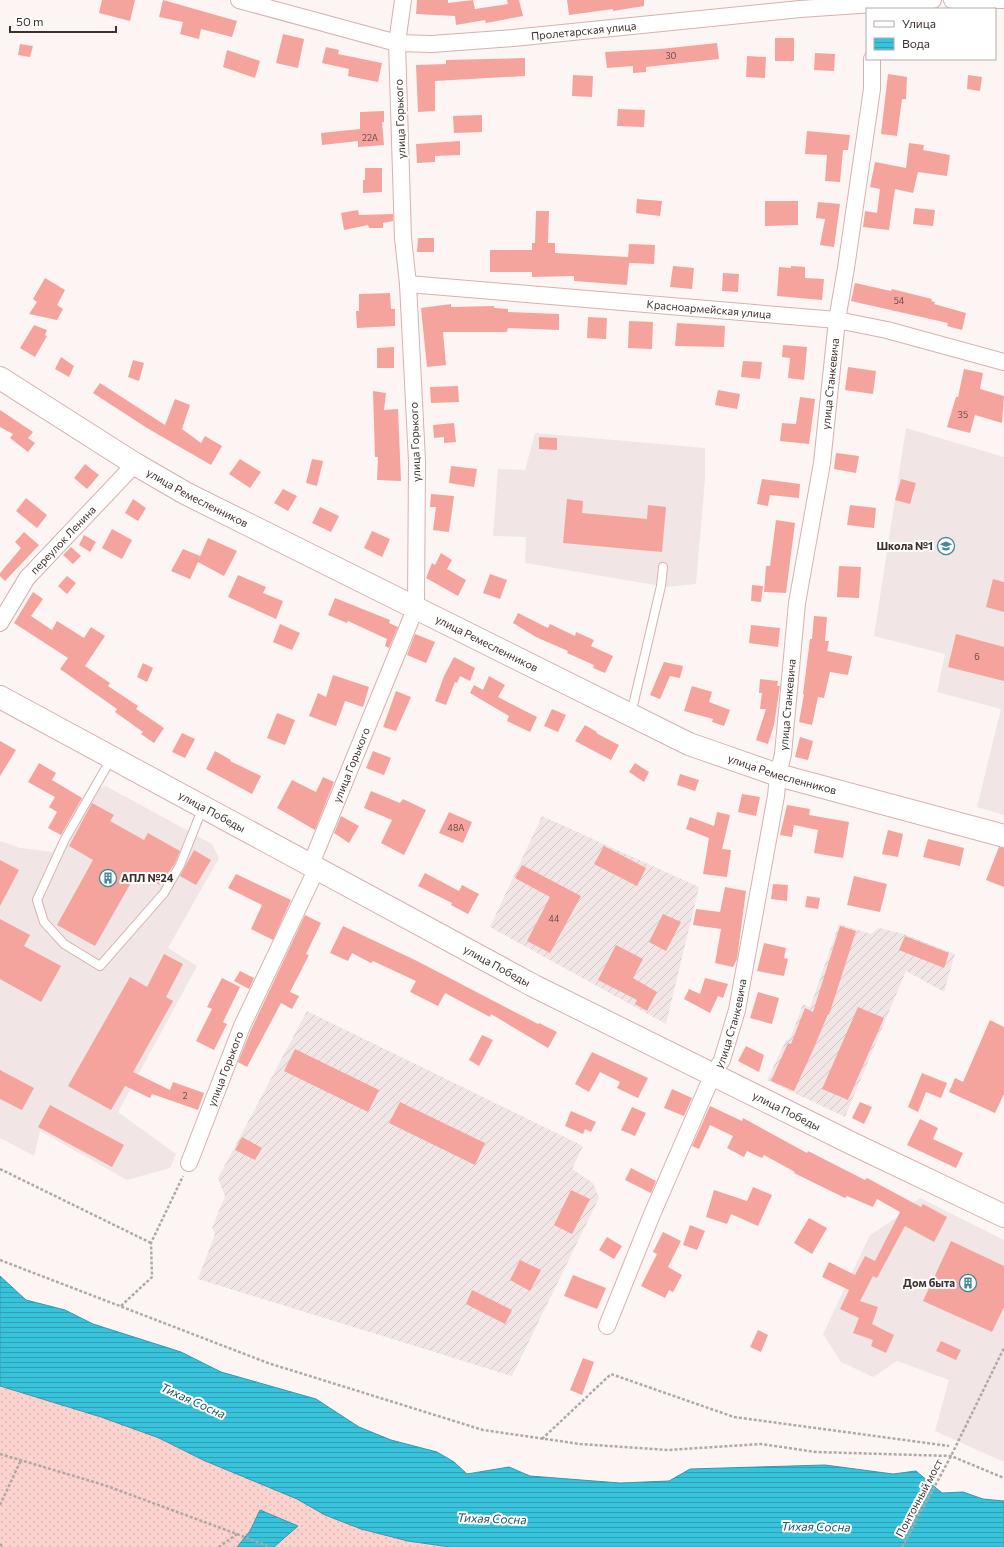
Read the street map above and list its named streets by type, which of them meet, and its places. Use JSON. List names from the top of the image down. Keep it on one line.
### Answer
{"streets":{"main road":["улица Ремесленников","улица Победы"],"street":["Пролетарская улица","улица Горького","Красноармейская улица","улица Станкевича","переулок Ленина"],"path":["Понтонный мост"]},"crossings":[["Пролетарская улица","улица Горького"],["улица Горького","Красноармейская улица"],["улица Горького","улица Ремесленников"],["улица Горького","улица Победы"],["Красноармейская улица","улица Станкевича"],["улица Станкевича","улица Ремесленников"],["улица Станкевича","улица Победы"],["улица Ремесленников","переулок Ленина"]],"water":["Тихая Сосна"],"places":{"school or university":["Школа №1"],"building":["АПЛ №24","Дом быта"]},"house_numbers":["30","22А","54","35","6","48А","44","2"],"legend":["Улица","Вода"],"scale_bar":"50 m"}
